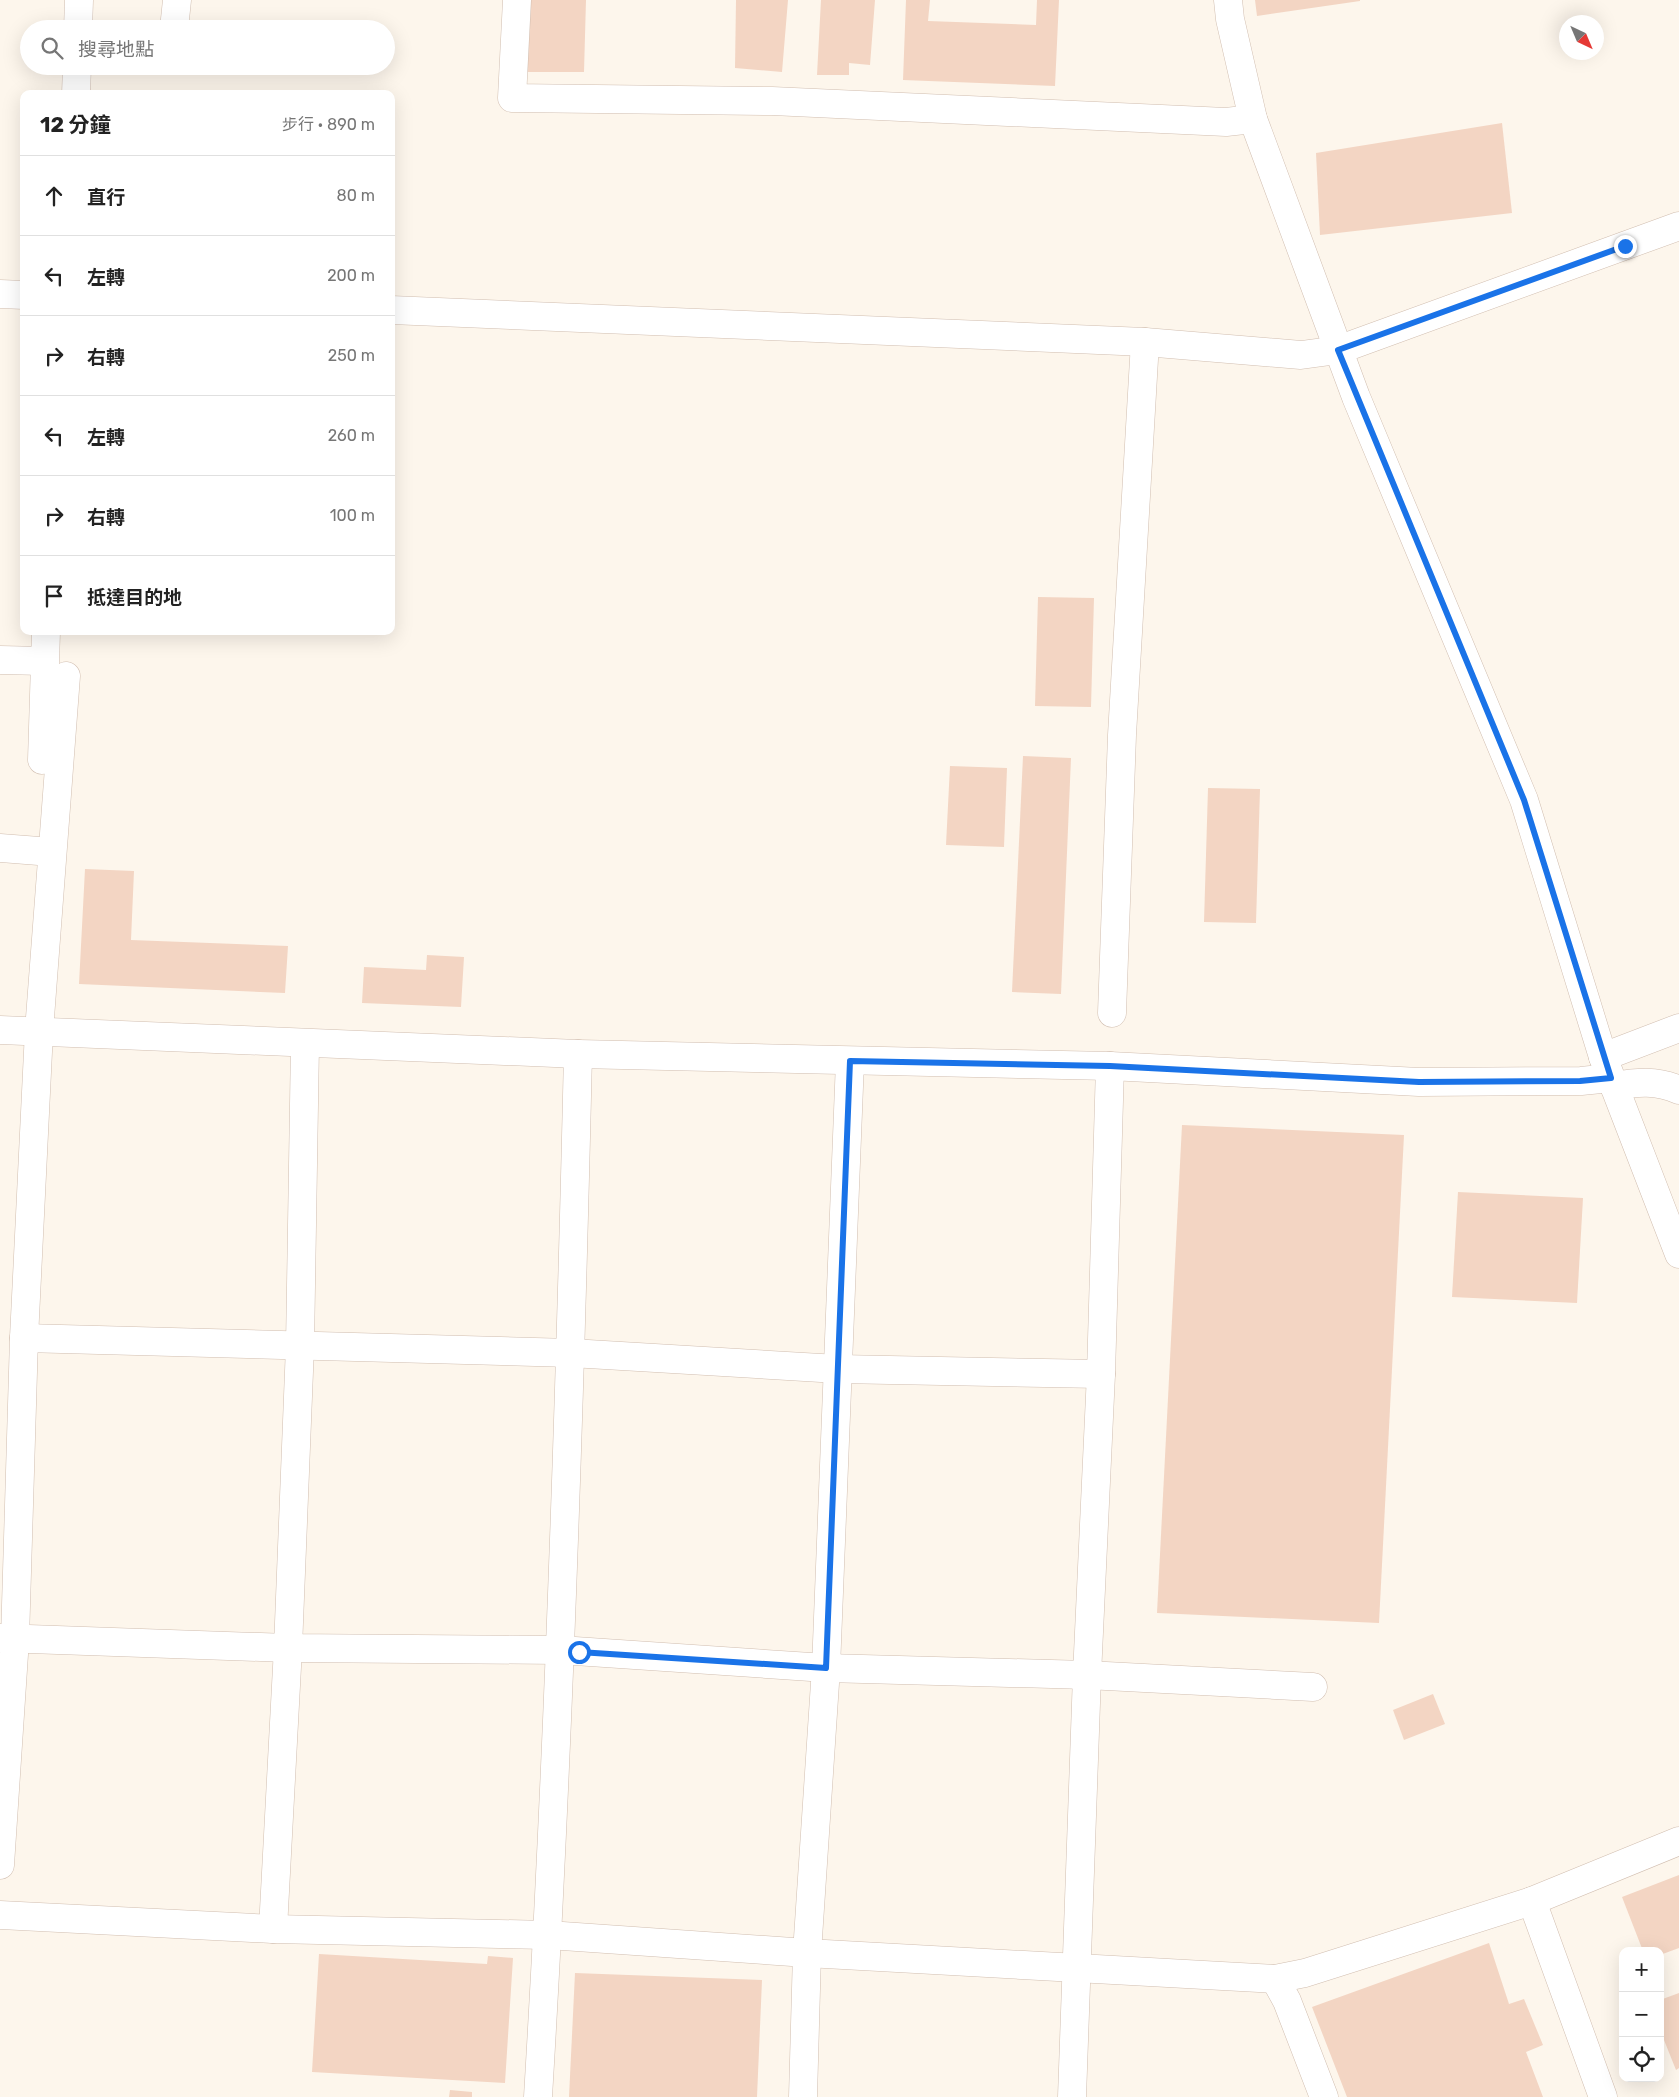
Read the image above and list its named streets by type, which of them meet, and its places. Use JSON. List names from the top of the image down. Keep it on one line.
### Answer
{"north":"bottom right","page":{"search":"搜尋地點","heading":["12 分鐘","步行 · 890 m"],"list":[["直行","80 m"],["左轉","200 m"],["右轉","250 m"],["左轉","260 m"],["右轉","100 m"],"抵達目的地"],"map_buttons":["+","−"]}}
